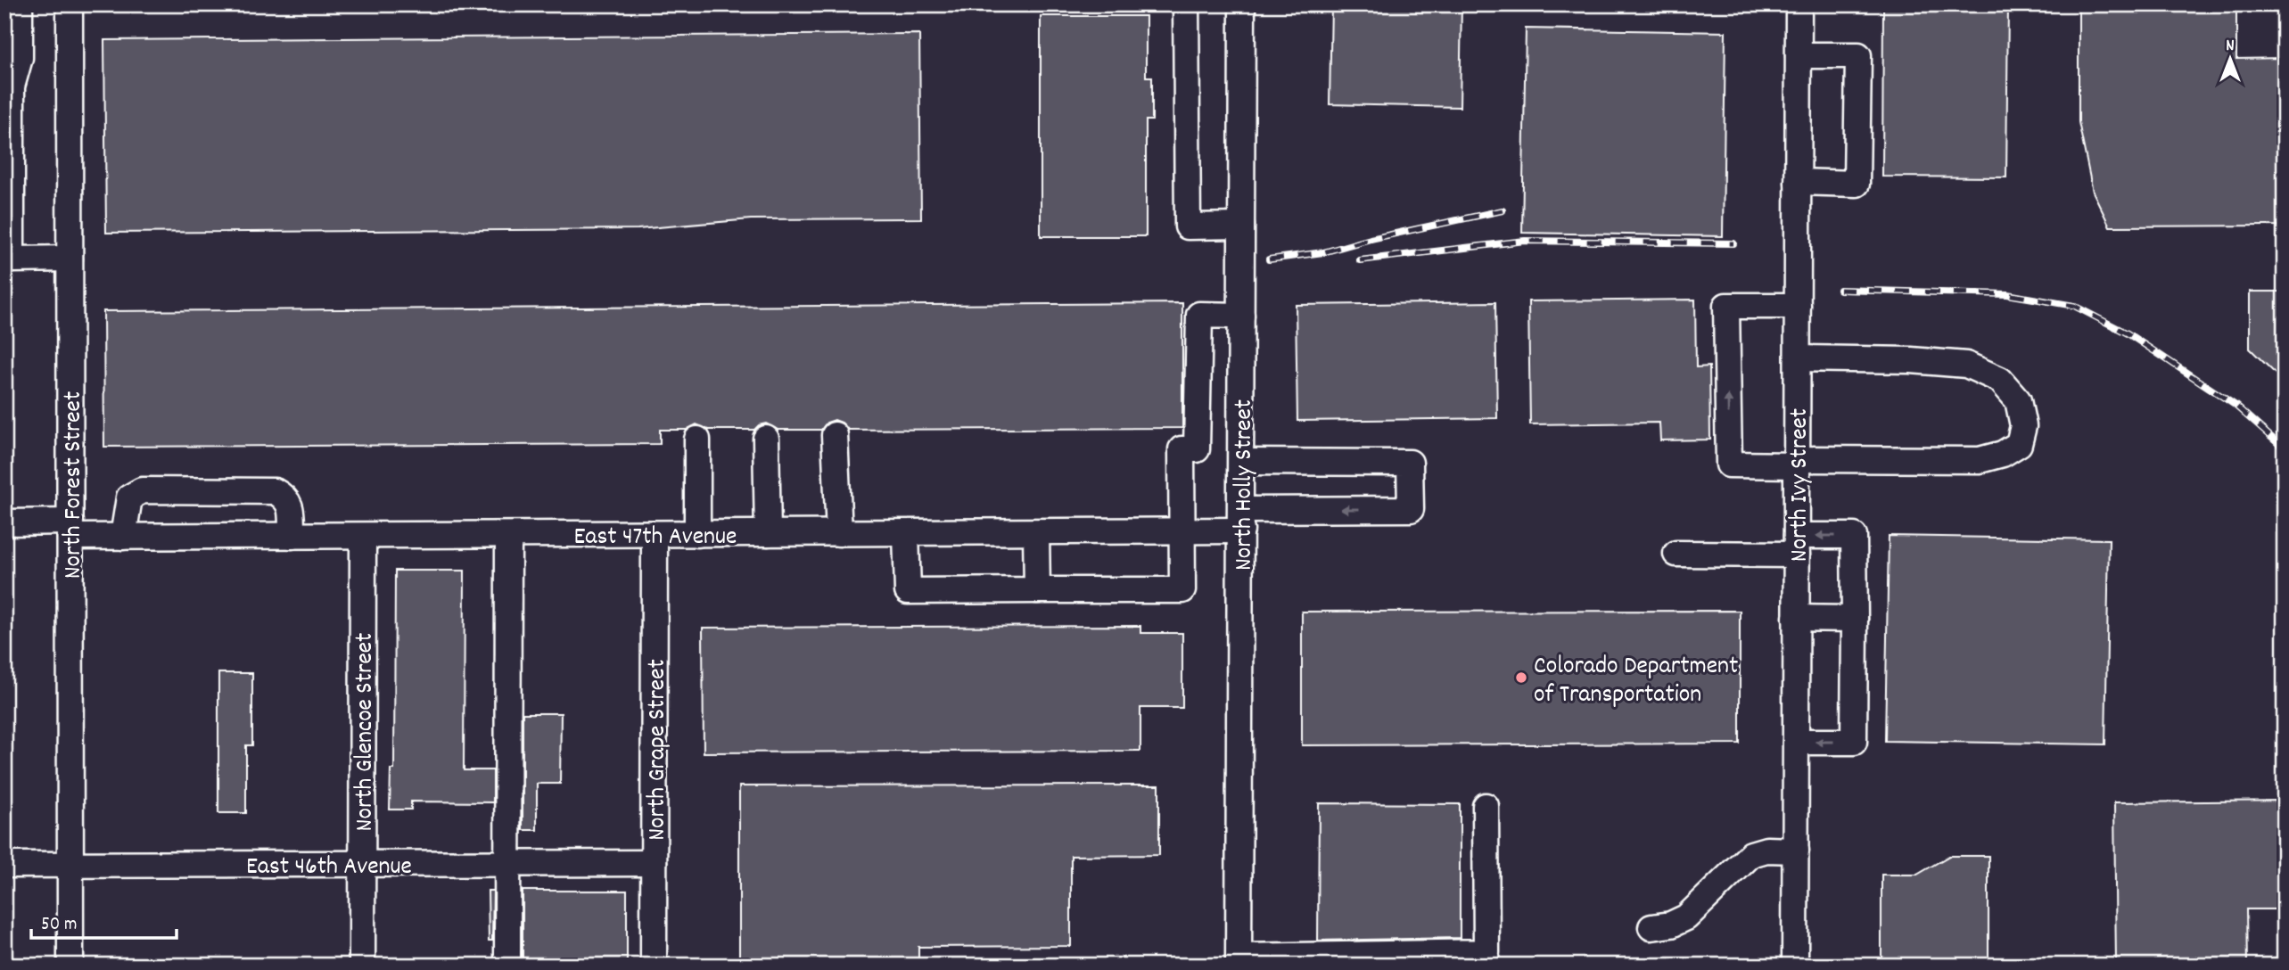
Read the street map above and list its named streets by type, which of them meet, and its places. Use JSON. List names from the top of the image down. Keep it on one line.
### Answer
{"streets":{"street":["North Forest Street","North Holly Street","North Ivy Street","East 47th Avenue","North Glencoe Street","North Grape Street","East 46th Avenue"]},"crossings":[["North Forest Street","East 47th Avenue"],["North Forest Street","East 46th Avenue"],["North Holly Street","East 47th Avenue"],["East 47th Avenue","North Glencoe Street"],["East 47th Avenue","North Grape Street"],["North Glencoe Street","East 46th Avenue"],["North Grape Street","East 46th Avenue"]],"places":["Colorado Department of Transportation"],"scale_bar":"50 m","north":"top"}
